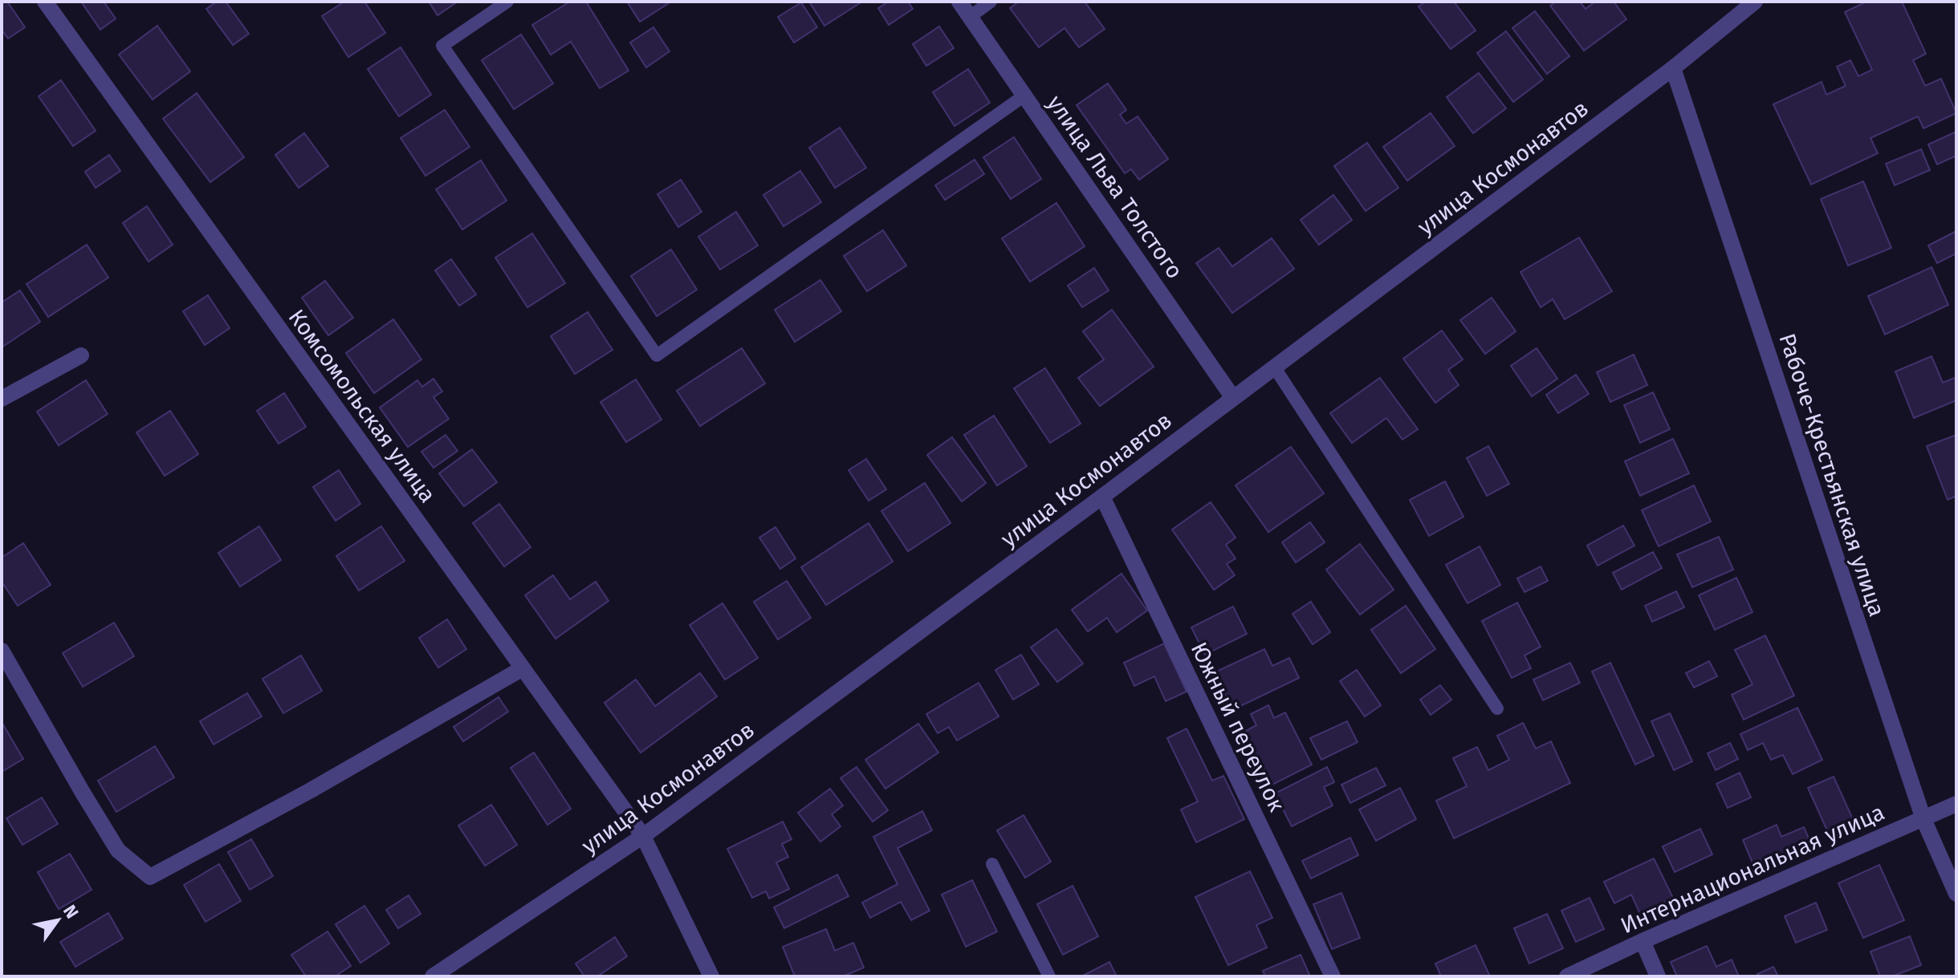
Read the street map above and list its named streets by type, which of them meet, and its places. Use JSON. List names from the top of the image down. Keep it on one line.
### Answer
{"streets":{"street":["улица Космонавтов","улица Льва Толстого","Комсомольская улица","Рабоче-Крестьянская улица","Южный переулок","Интернациональная улица"]},"crossings":[["улица Космонавтов","улица Льва Толстого"],["улица Космонавтов","Комсомольская улица"],["улица Космонавтов","Рабоче-Крестьянская улица"],["улица Космонавтов","Южный переулок"],["Рабоче-Крестьянская улица","Интернациональная улица"]],"north":"top right"}
